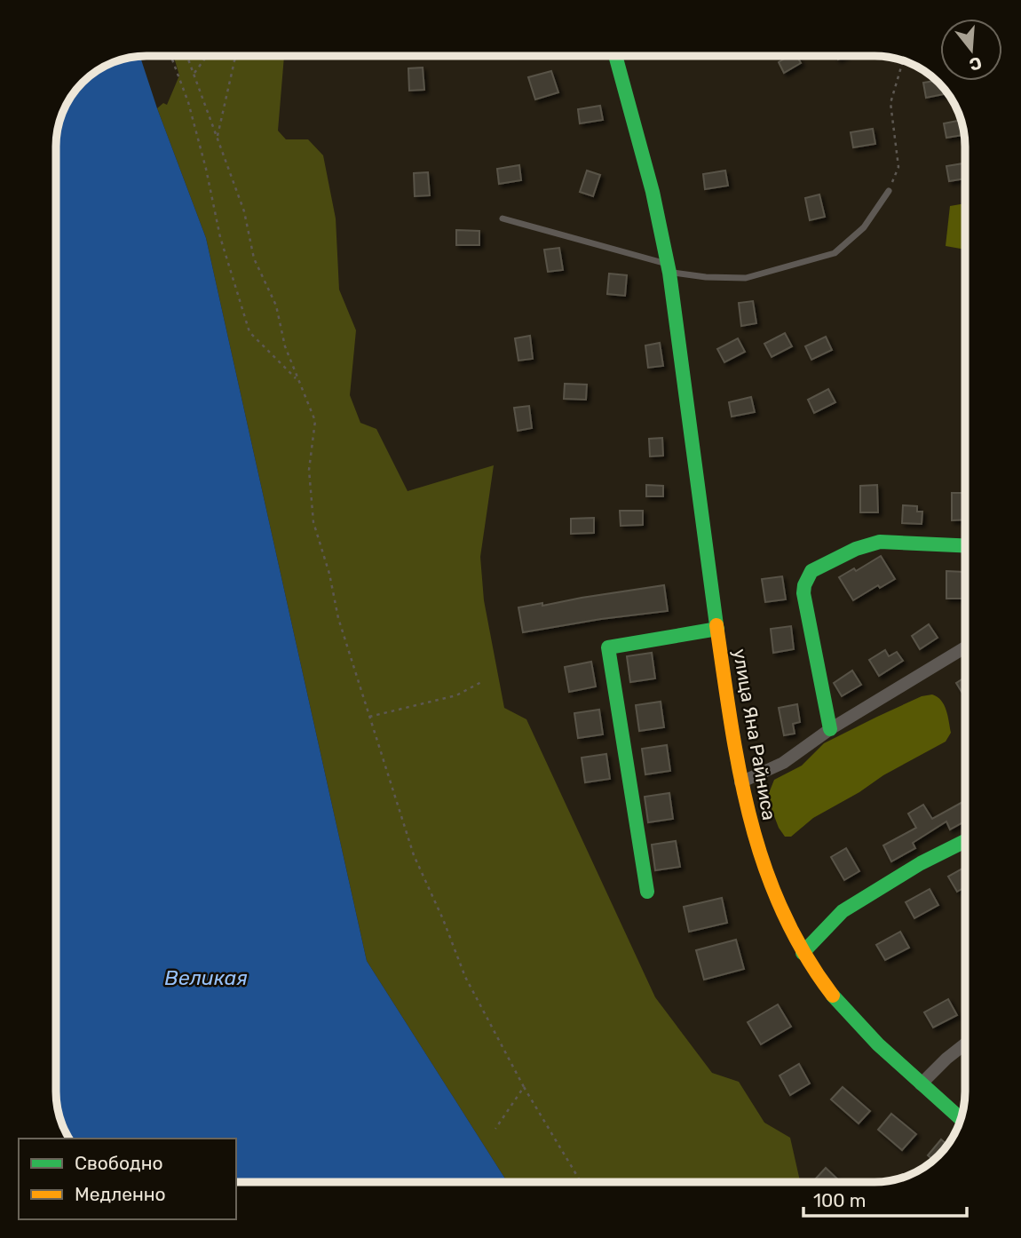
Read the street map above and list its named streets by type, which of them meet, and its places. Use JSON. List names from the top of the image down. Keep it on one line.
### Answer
{"streets":{"street":["улица Яна Райниса"]},"water":["Великая"],"legend":["Свободно","Медленно"],"scale_bar":"100 m","north":"bottom"}
